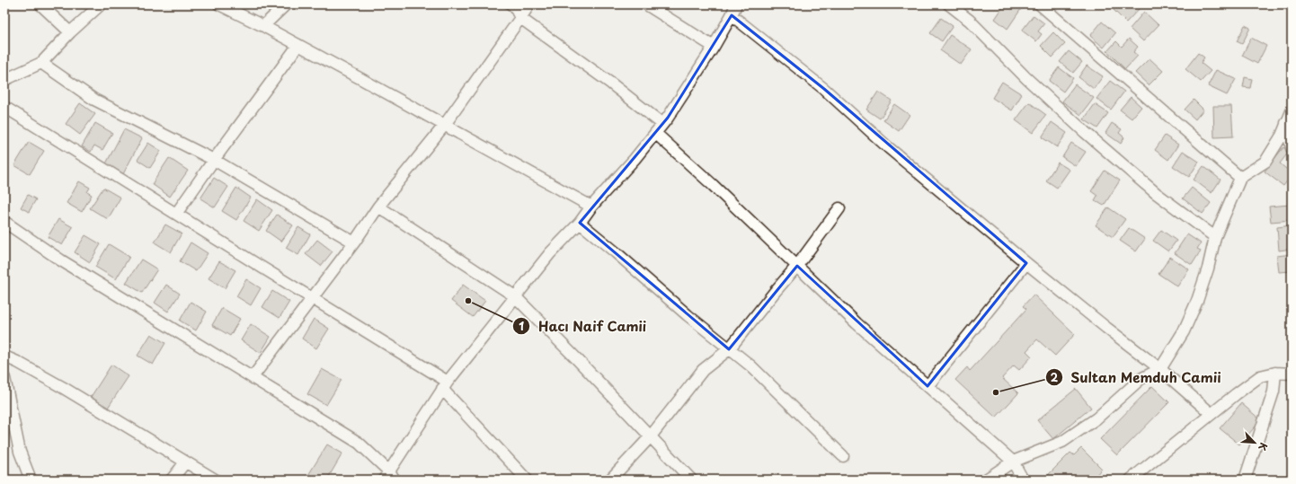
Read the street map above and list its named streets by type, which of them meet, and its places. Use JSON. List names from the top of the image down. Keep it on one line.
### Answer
{"places":["Hacı Naif Camii","Sultan Memduh Camii"],"north":"bottom right"}
